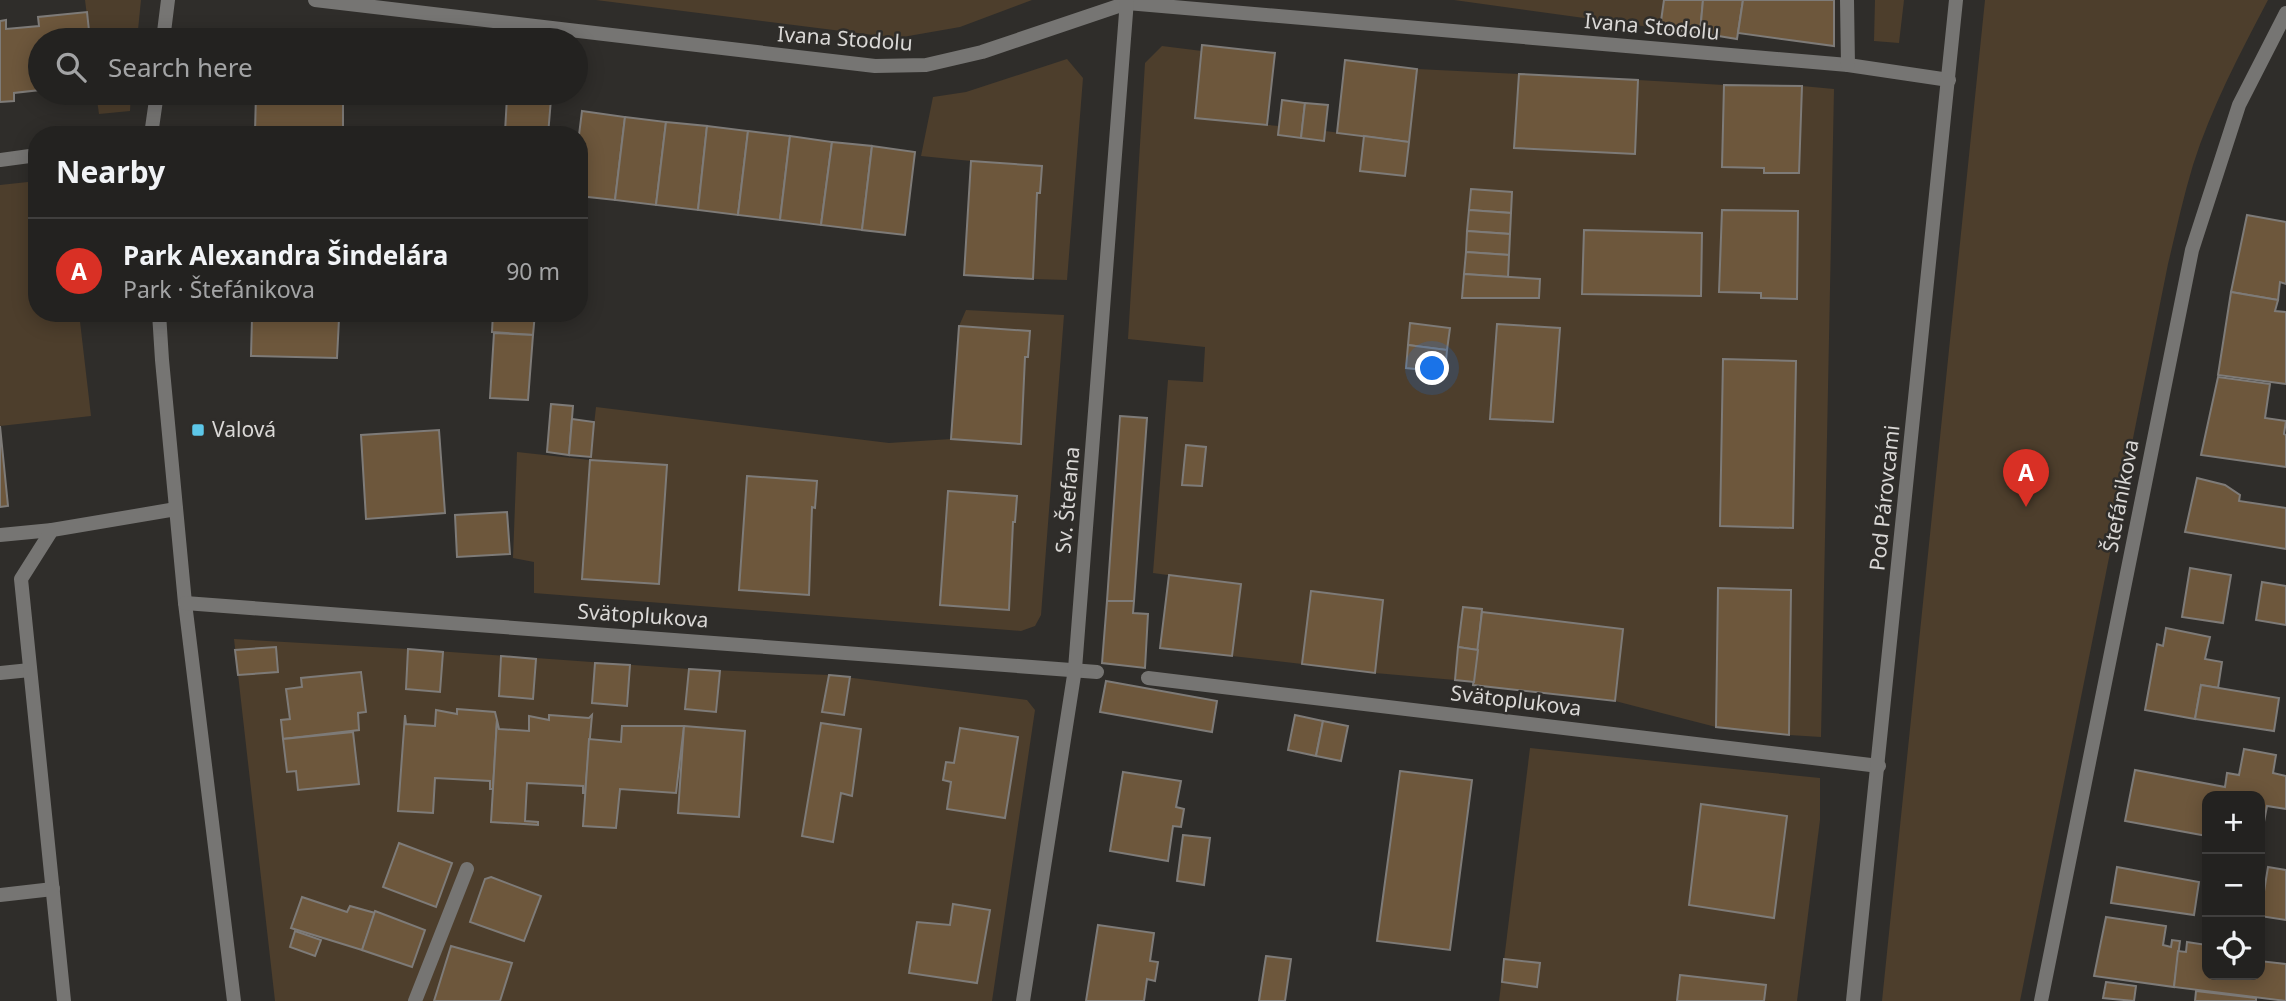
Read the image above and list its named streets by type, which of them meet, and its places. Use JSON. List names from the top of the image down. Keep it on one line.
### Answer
{"streets":{"street":["Ivana Stodolu","Štefánikova","Pod Párovcami","Sv. Štefana","Svätoplukova"]},"crossings":[["Ivana Stodolu","Pod Párovcami"],["Ivana Stodolu","Sv. Štefana"],["Pod Párovcami","Svätoplukova"],["Sv. Štefana","Svätoplukova"]],"places":{"transit":["Valová"]},"page":{"search":"Search here","heading":"Nearby","list":[{"mark":"A","name":"Park Alexandra Šindelára","note":"Park · Štefánikova","value":"90 m"}],"pins":"A","map_buttons":["+","−"]}}
